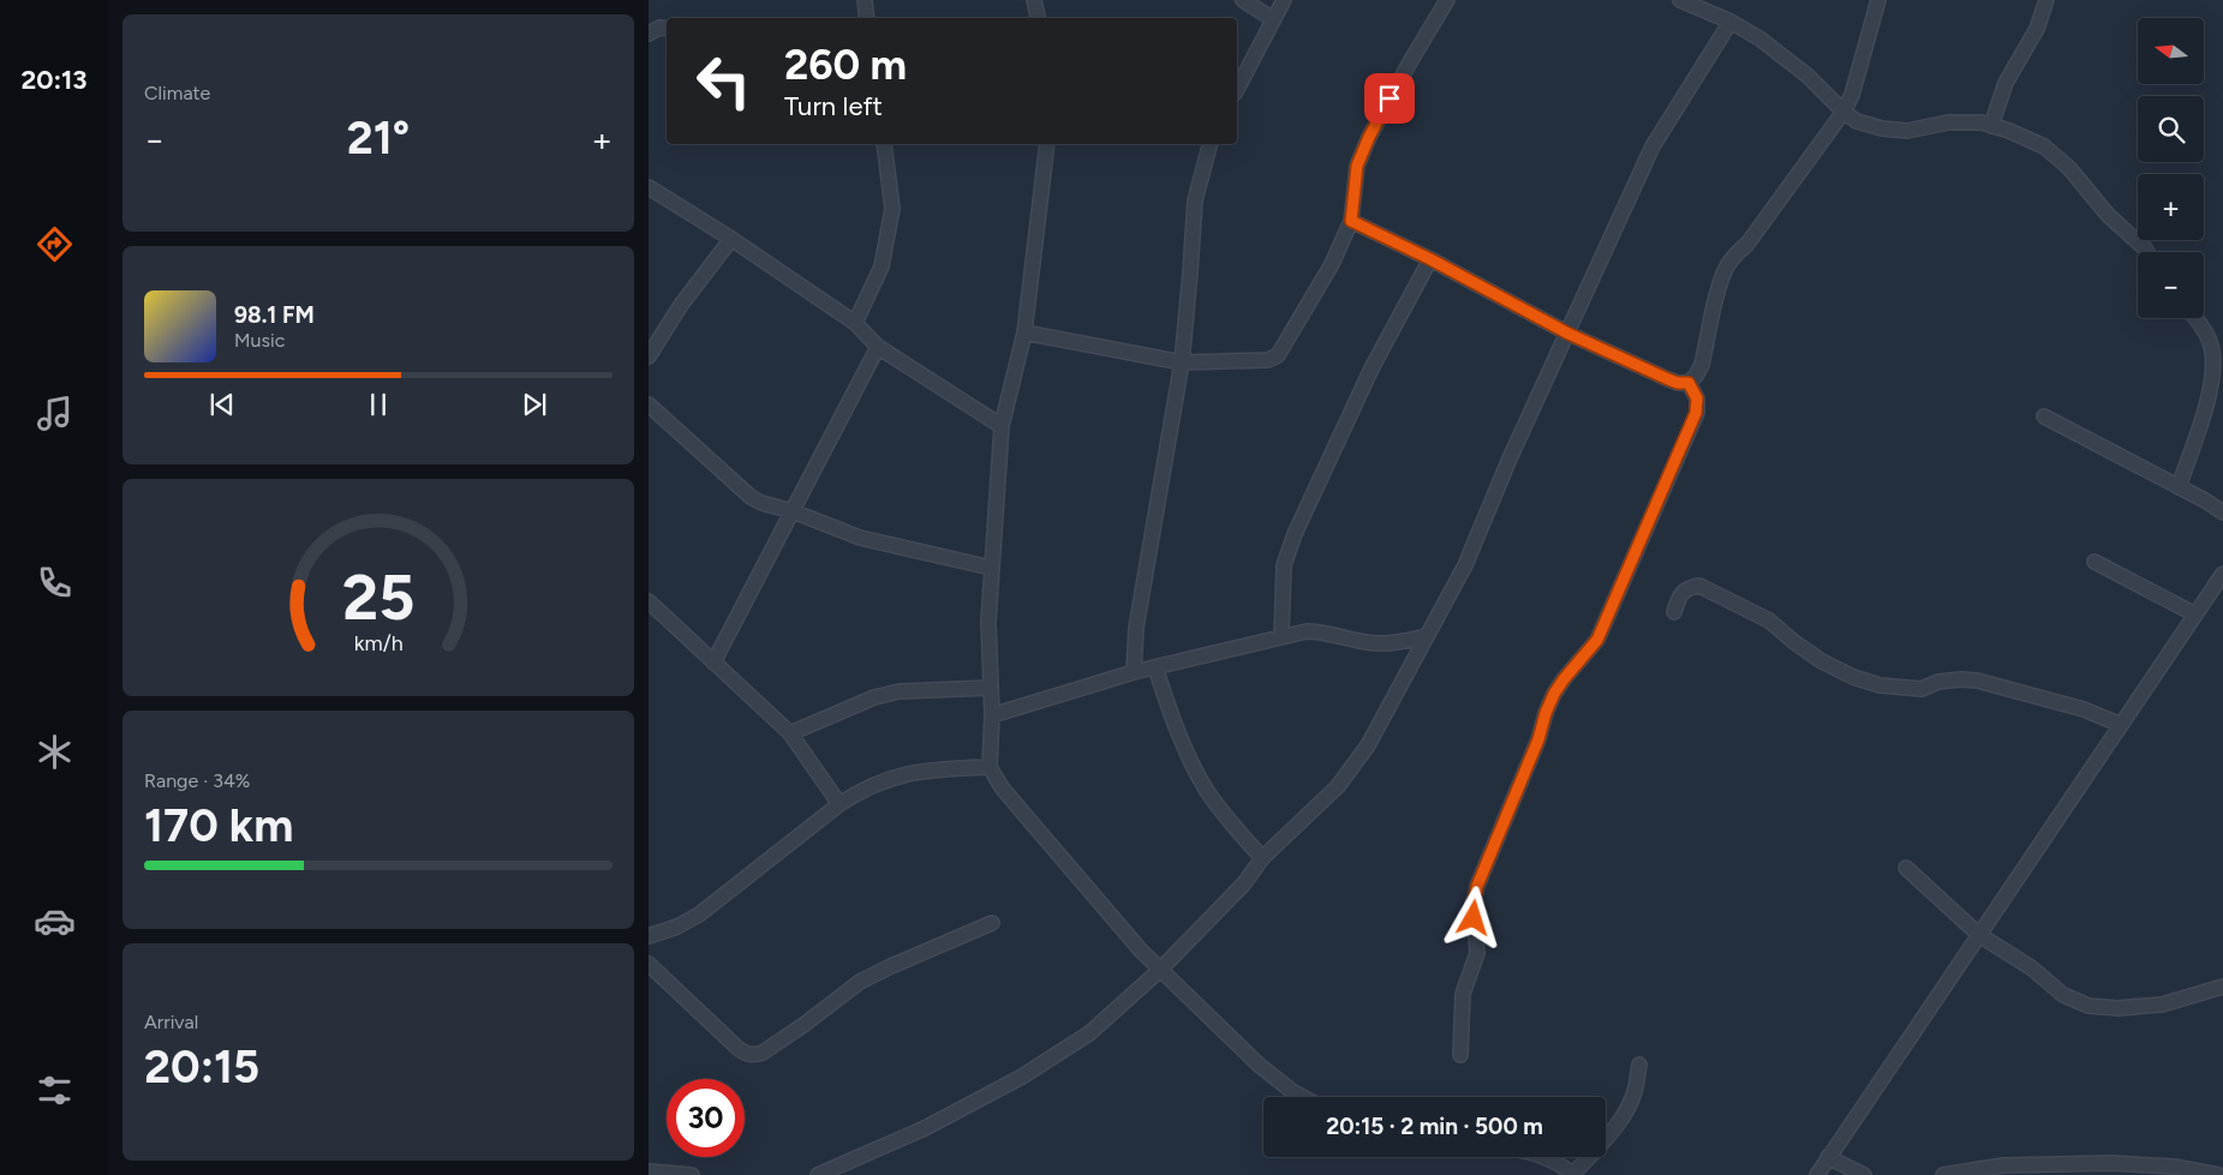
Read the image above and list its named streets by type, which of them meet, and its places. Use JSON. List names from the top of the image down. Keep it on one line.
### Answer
{"north":"left","page":{"tabs":"20:13","tile":["Climate",["Range · 34%","170 km"],["Arrival","20:15"]],"map_buttons":["+","−"],"turn":["260 m","Turn left"],"heat":["−","21°","+"],"song":["98.1 FM","Music"],"limit":"30","trip":"20:15 · 2 min · 500 m","gauge":["25","km/h"]}}
